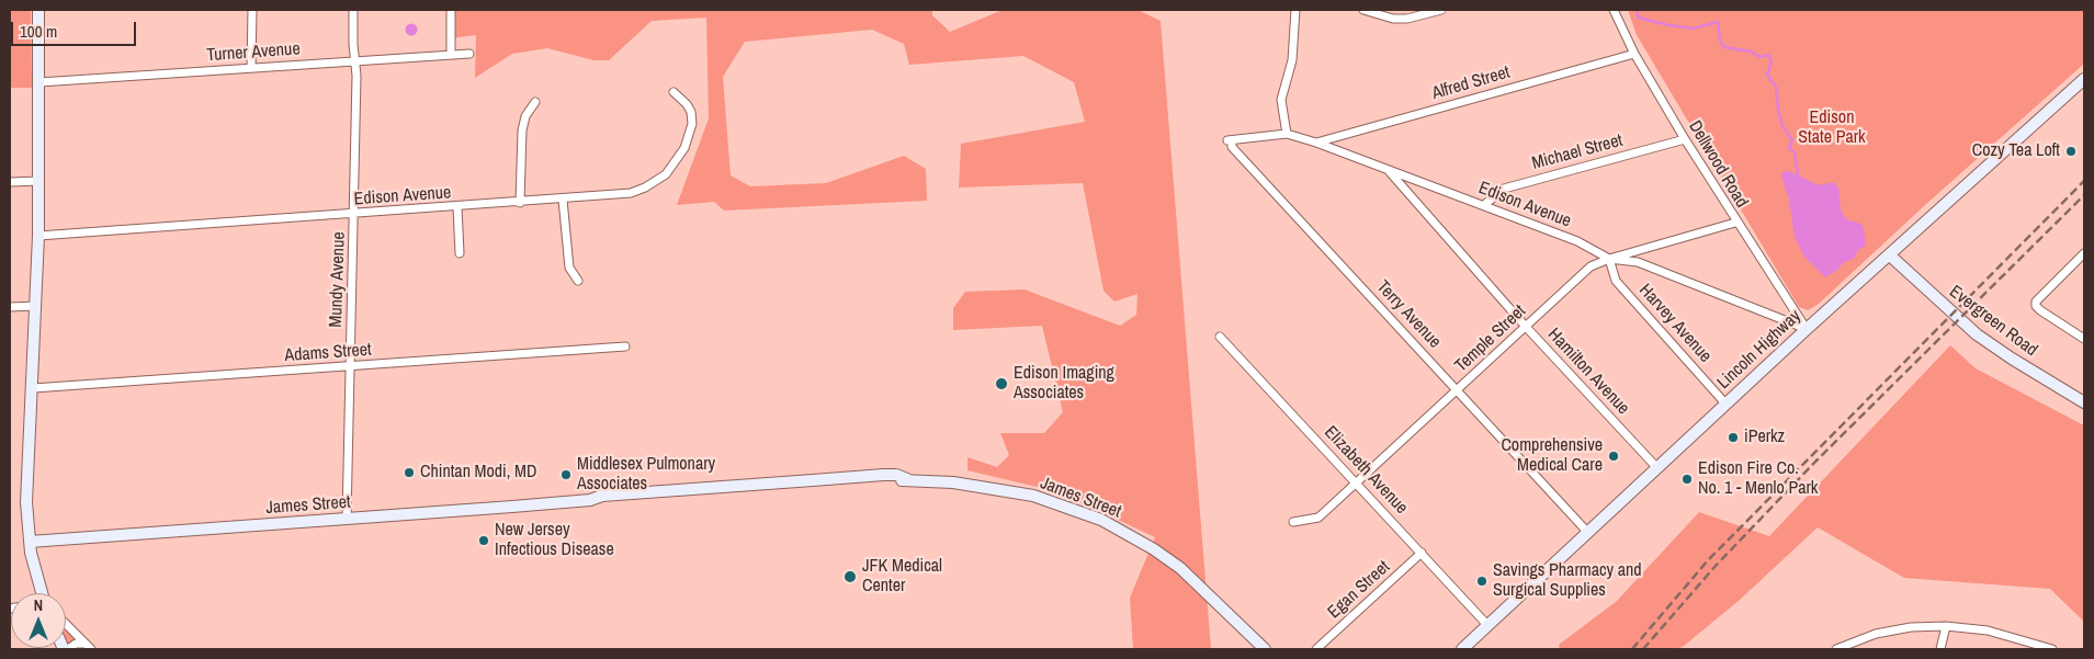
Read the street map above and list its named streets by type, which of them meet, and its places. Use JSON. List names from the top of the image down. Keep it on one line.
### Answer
{"streets":{"street":["Turner Avenue","Alfred Street","Michael Street","Dellwood Road","Edison Avenue","Mundy Avenue","Terry Avenue","Evergreen Road","Harvey Avenue","Temple Street","Lincoln Highway","Adams Street","Hamilton Avenue","Elizabeth Avenue","James Street","Egan Street"]},"crossings":[["Turner Avenue","Mundy Avenue"],["Alfred Street","Dellwood Road"],["Alfred Street","Edison Avenue"],["Michael Street","Dellwood Road"],["Michael Street","Edison Avenue"],["Dellwood Road","Edison Avenue"],["Dellwood Road","Temple Street"],["Dellwood Road","Lincoln Highway"],["Edison Avenue","Mundy Avenue"],["Edison Avenue","Terry Avenue"],["Edison Avenue","Harvey Avenue"],["Edison Avenue","Temple Street"],["Edison Avenue","Lincoln Highway"],["Edison Avenue","Hamilton Avenue"],["Mundy Avenue","Adams Street"],["Mundy Avenue","James Street"],["Terry Avenue","Temple Street"],["Terry Avenue","Lincoln Highway"],["Evergreen Road","Lincoln Highway"],["Harvey Avenue","Temple Street"],["Harvey Avenue","Lincoln Highway"],["Temple Street","Hamilton Avenue"],["Temple Street","Elizabeth Avenue"],["Lincoln Highway","Hamilton Avenue"],["Lincoln Highway","Elizabeth Avenue"],["Elizabeth Avenue","Egan Street"]],"parks":["Edison State Park"],"places":["Cozy Tea Loft","Edison Imaging Associates","iPerkz","Comprehensive Medical Care","Chintan Modi, MD","Middlesex Pulmonary Associates","Edison Fire Co. No. 1 - Menlo Park","New Jersey Infectious Disease","JFK Medical Center","Savings Pharmacy and Surgical Supplies"],"scale_bar":"100 m","north":"top"}
